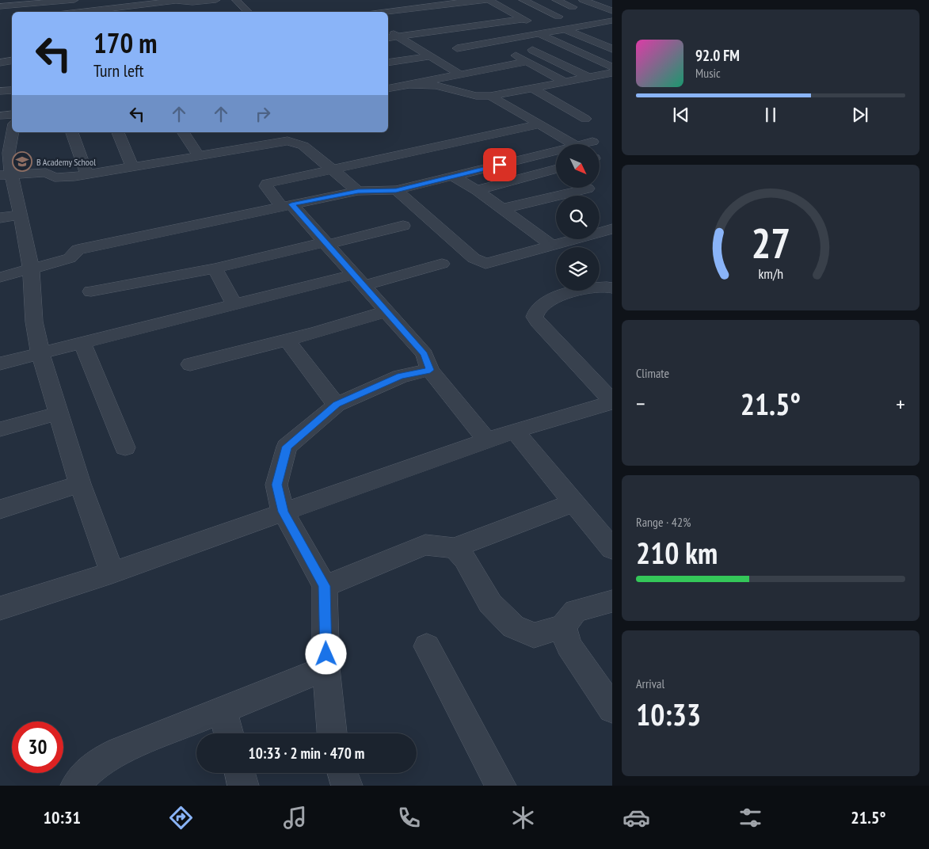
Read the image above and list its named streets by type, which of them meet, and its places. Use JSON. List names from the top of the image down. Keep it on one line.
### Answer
{"places":{"school or university":["B Academy School"]},"north":"bottom right","page":{"turn":["170 m","Turn left"],"song":["92.0 FM","Music"],"tile":["Climate",["Range · 42%","210 km"],["Arrival","10:33"]],"heat":["−","21.5°","+"],"limit":"30","trip":"10:33 · 2 min · 470 m","tabs":["10:31","21.5°"],"gauge":["27","km/h"]}}
